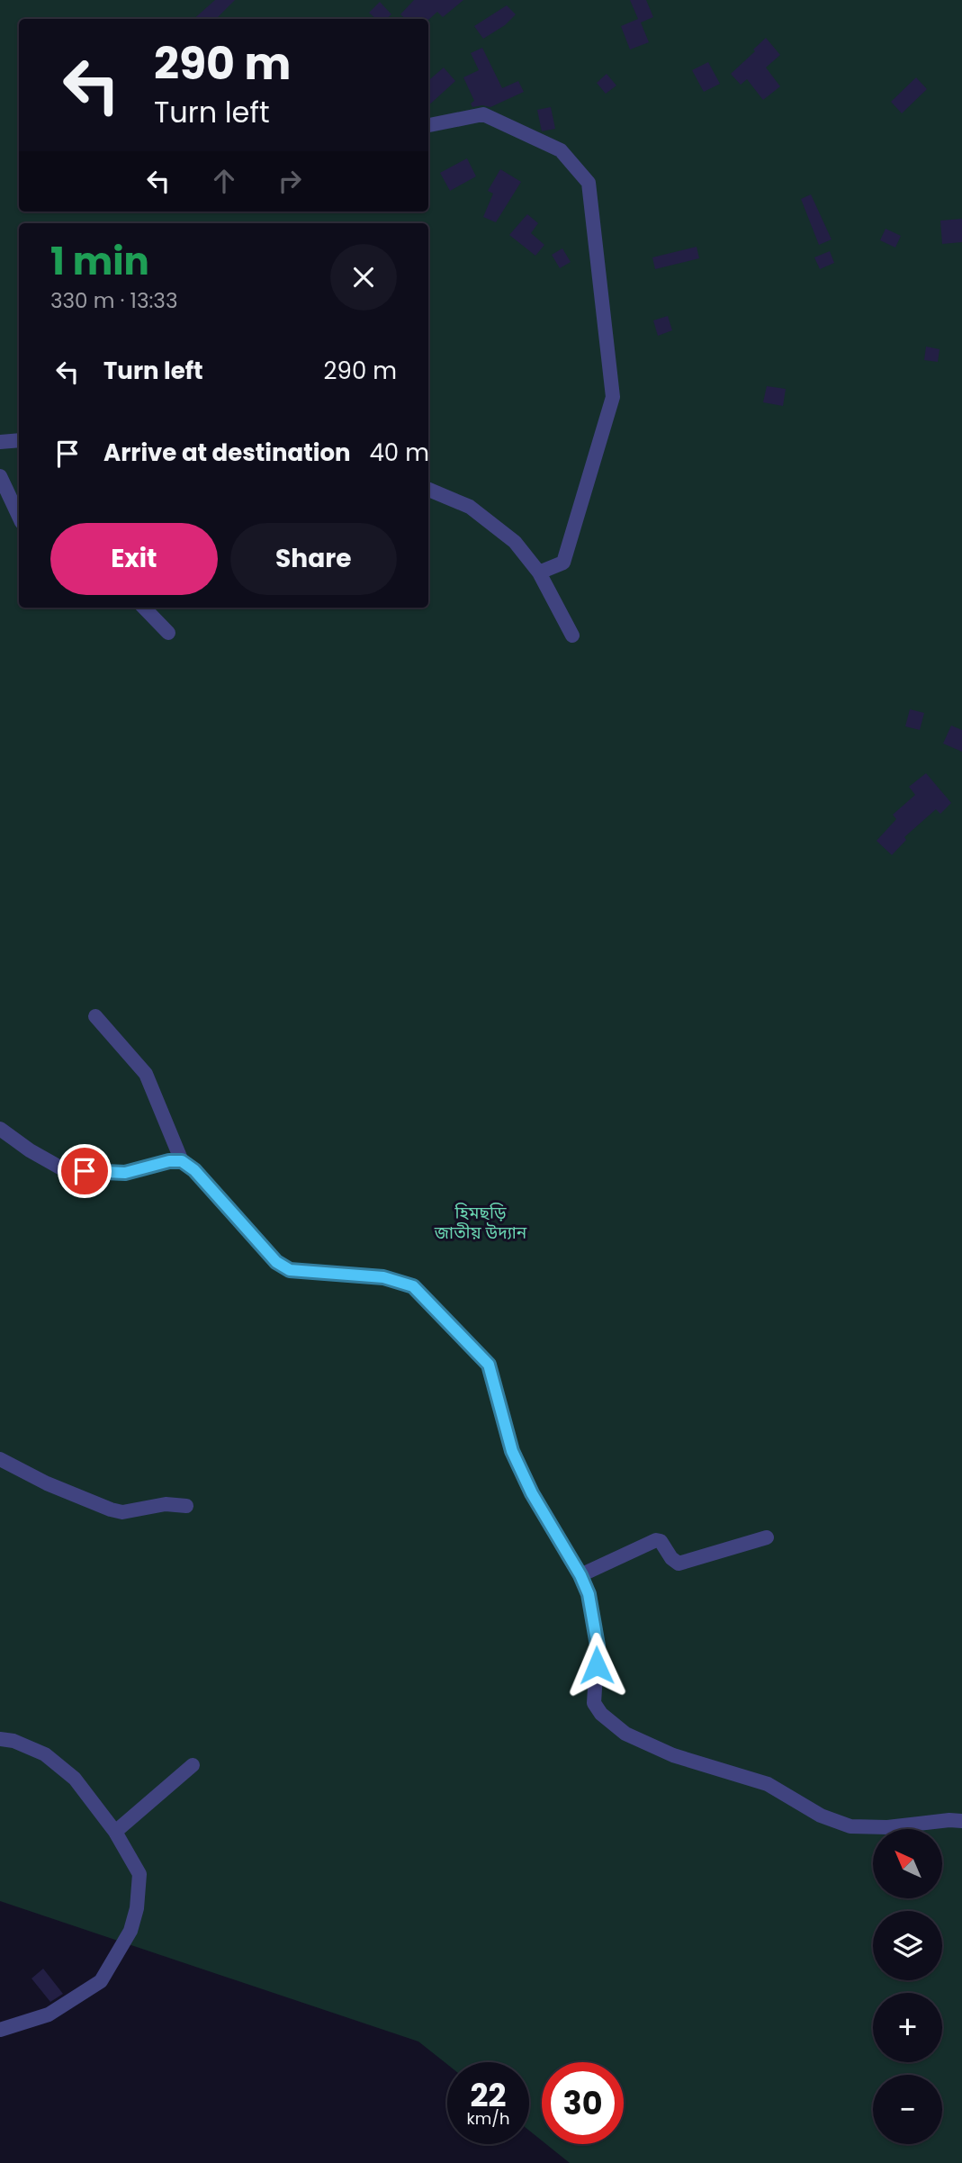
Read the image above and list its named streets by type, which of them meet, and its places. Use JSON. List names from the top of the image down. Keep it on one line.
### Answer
{"parks":["হিমছড়ি জাতীয় উদ্যান"],"north":"top left","page":{"turn":["290 m","Turn left"],"heading":["1 min","330 m · 13:33"],"list":[{"name":"Turn left","value":"290 m"},{"name":"Arrive at destination","value":"40 m"}],"buttons":["Exit","Share"],"map_buttons":["+","−"],"speed":"22 km/h","limit":"30"}}
